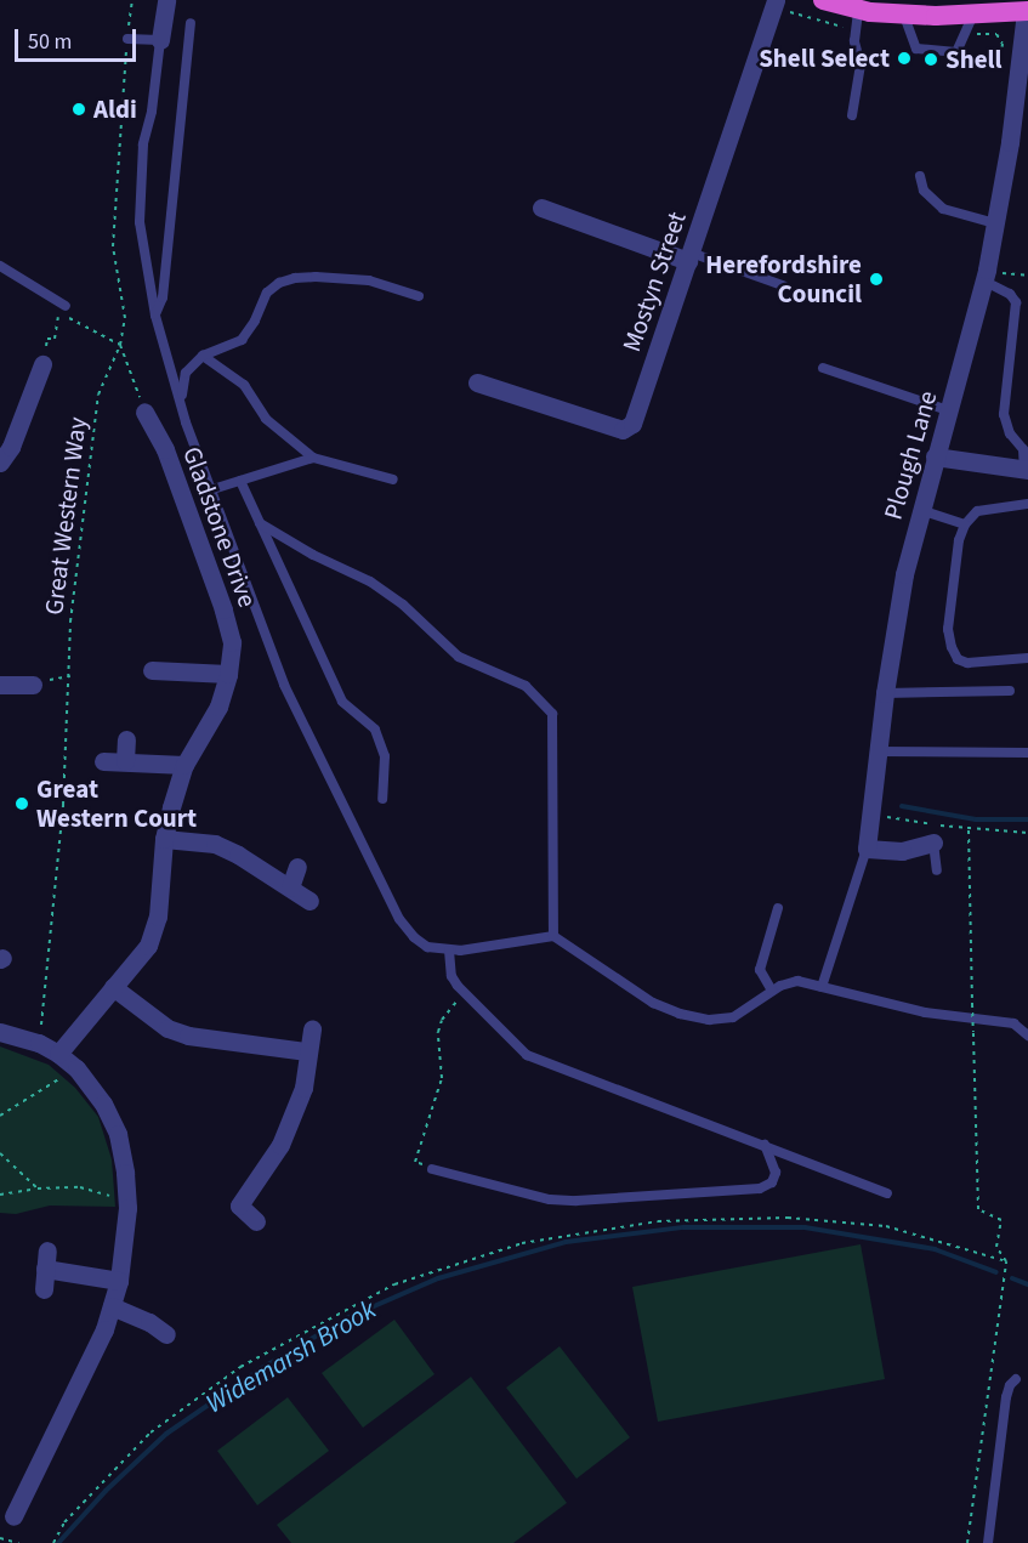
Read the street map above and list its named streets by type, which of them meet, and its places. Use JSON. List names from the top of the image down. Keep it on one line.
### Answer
{"streets":{"street":["Mostyn Street","Plough Lane","Gladstone Drive"],"path":["Great Western Way"]},"water":["Widemarsh Brook"],"places":["Shell Select","Shell","Aldi","Herefordshire Council","Great Western Court"],"scale_bar":"50 m"}
